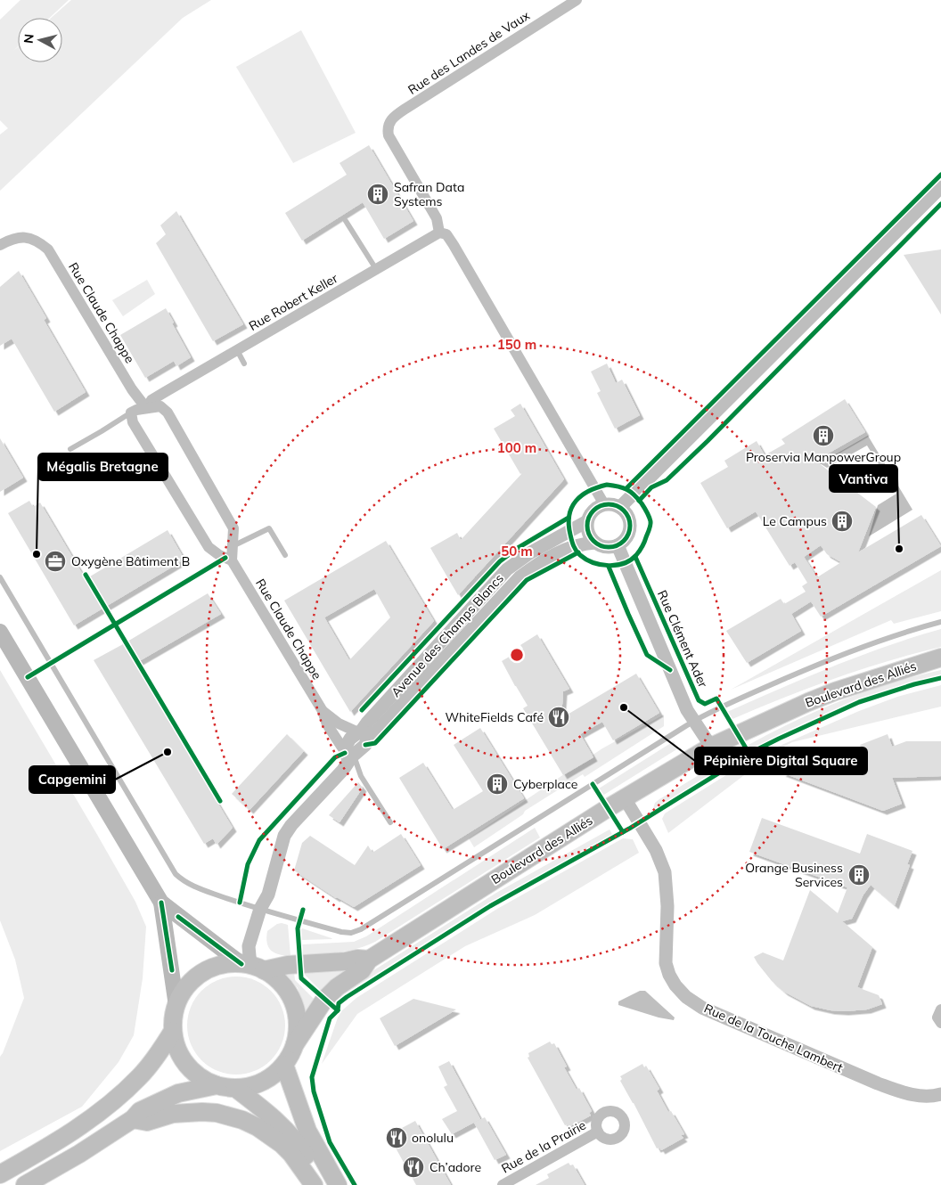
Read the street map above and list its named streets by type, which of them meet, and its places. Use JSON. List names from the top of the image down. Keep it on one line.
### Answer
{"streets":{"main road":["Boulevard des Alliés"],"street":["Rue des Landes de Vaux","Rue Robert Keller","Rue Claude Chappe","Avenue des Champs Blancs","Rue Clément Ader","Rue de la Touche Lambert","Rue de la Prairie"]},"crossings":[["Rue des Landes de Vaux","Rue Robert Keller"],["Rue Robert Keller","Rue Claude Chappe"],["Rue Claude Chappe","Avenue des Champs Blancs"],["Avenue des Champs Blancs","Rue Clément Ader"],["Rue Clément Ader","Boulevard des Alliés"],["Boulevard des Alliés","Rue de la Touche Lambert"]],"places":{"building":["Safran Data Systems","Proservia ManpowerGroup","Le Campus","Cyberplace","Orange Business Services"],"other":["Vantiva","Mégalis Bretagne","Pépinière Digital Square","Capgemini"],"office":["Oxygène Bâtiment B"],"restaurant":["WhiteFields Café","onolulu","Ch’adore"]},"north":"left","rings":["150 m","100 m","50 m"]}
